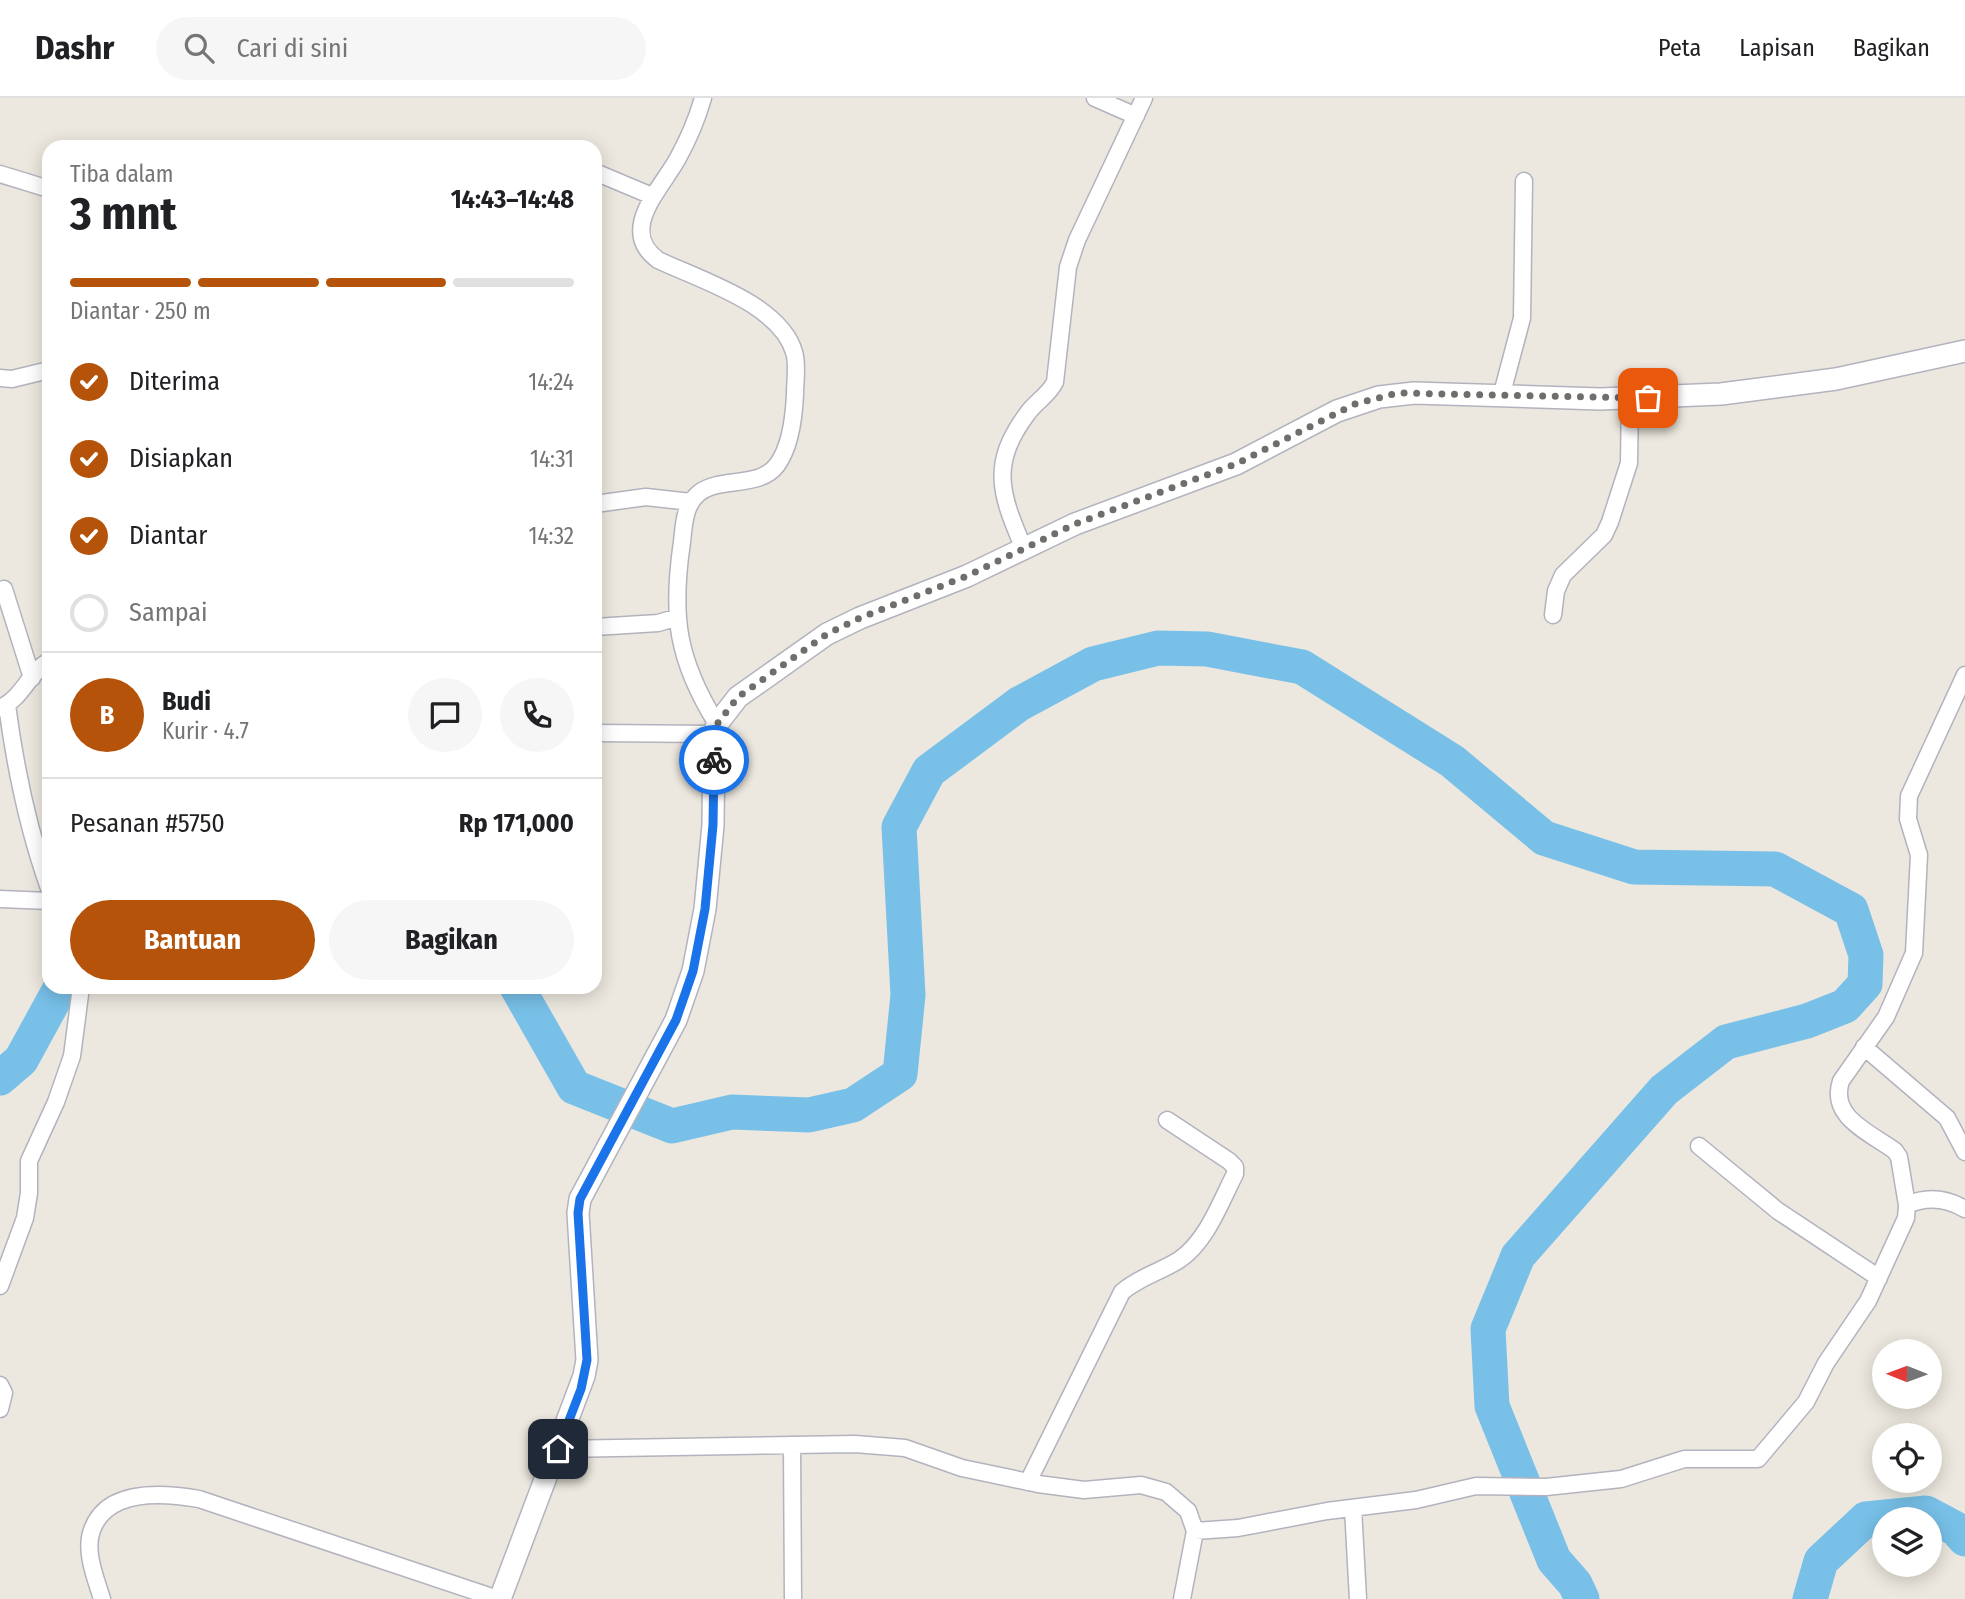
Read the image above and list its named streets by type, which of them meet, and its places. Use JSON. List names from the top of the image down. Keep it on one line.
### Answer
{"north":"left","page":{"header":"Dashr","search":"Cari di sini","nav":["Peta","Lapisan","Bagikan"],"heading":["3 mnt","Tiba dalam","14:43–14:48"],"panel":["Budi","Kurir · 4.7","Pesanan #5750","Rp 171,000"],"bar":"Diantar · 250 m","list":[["Diterima","14:24"],["Disiapkan","14:31"],["Diantar","14:32"],"Sampai"],"round":"B","buttons":["Bantuan","Bagikan"]}}
